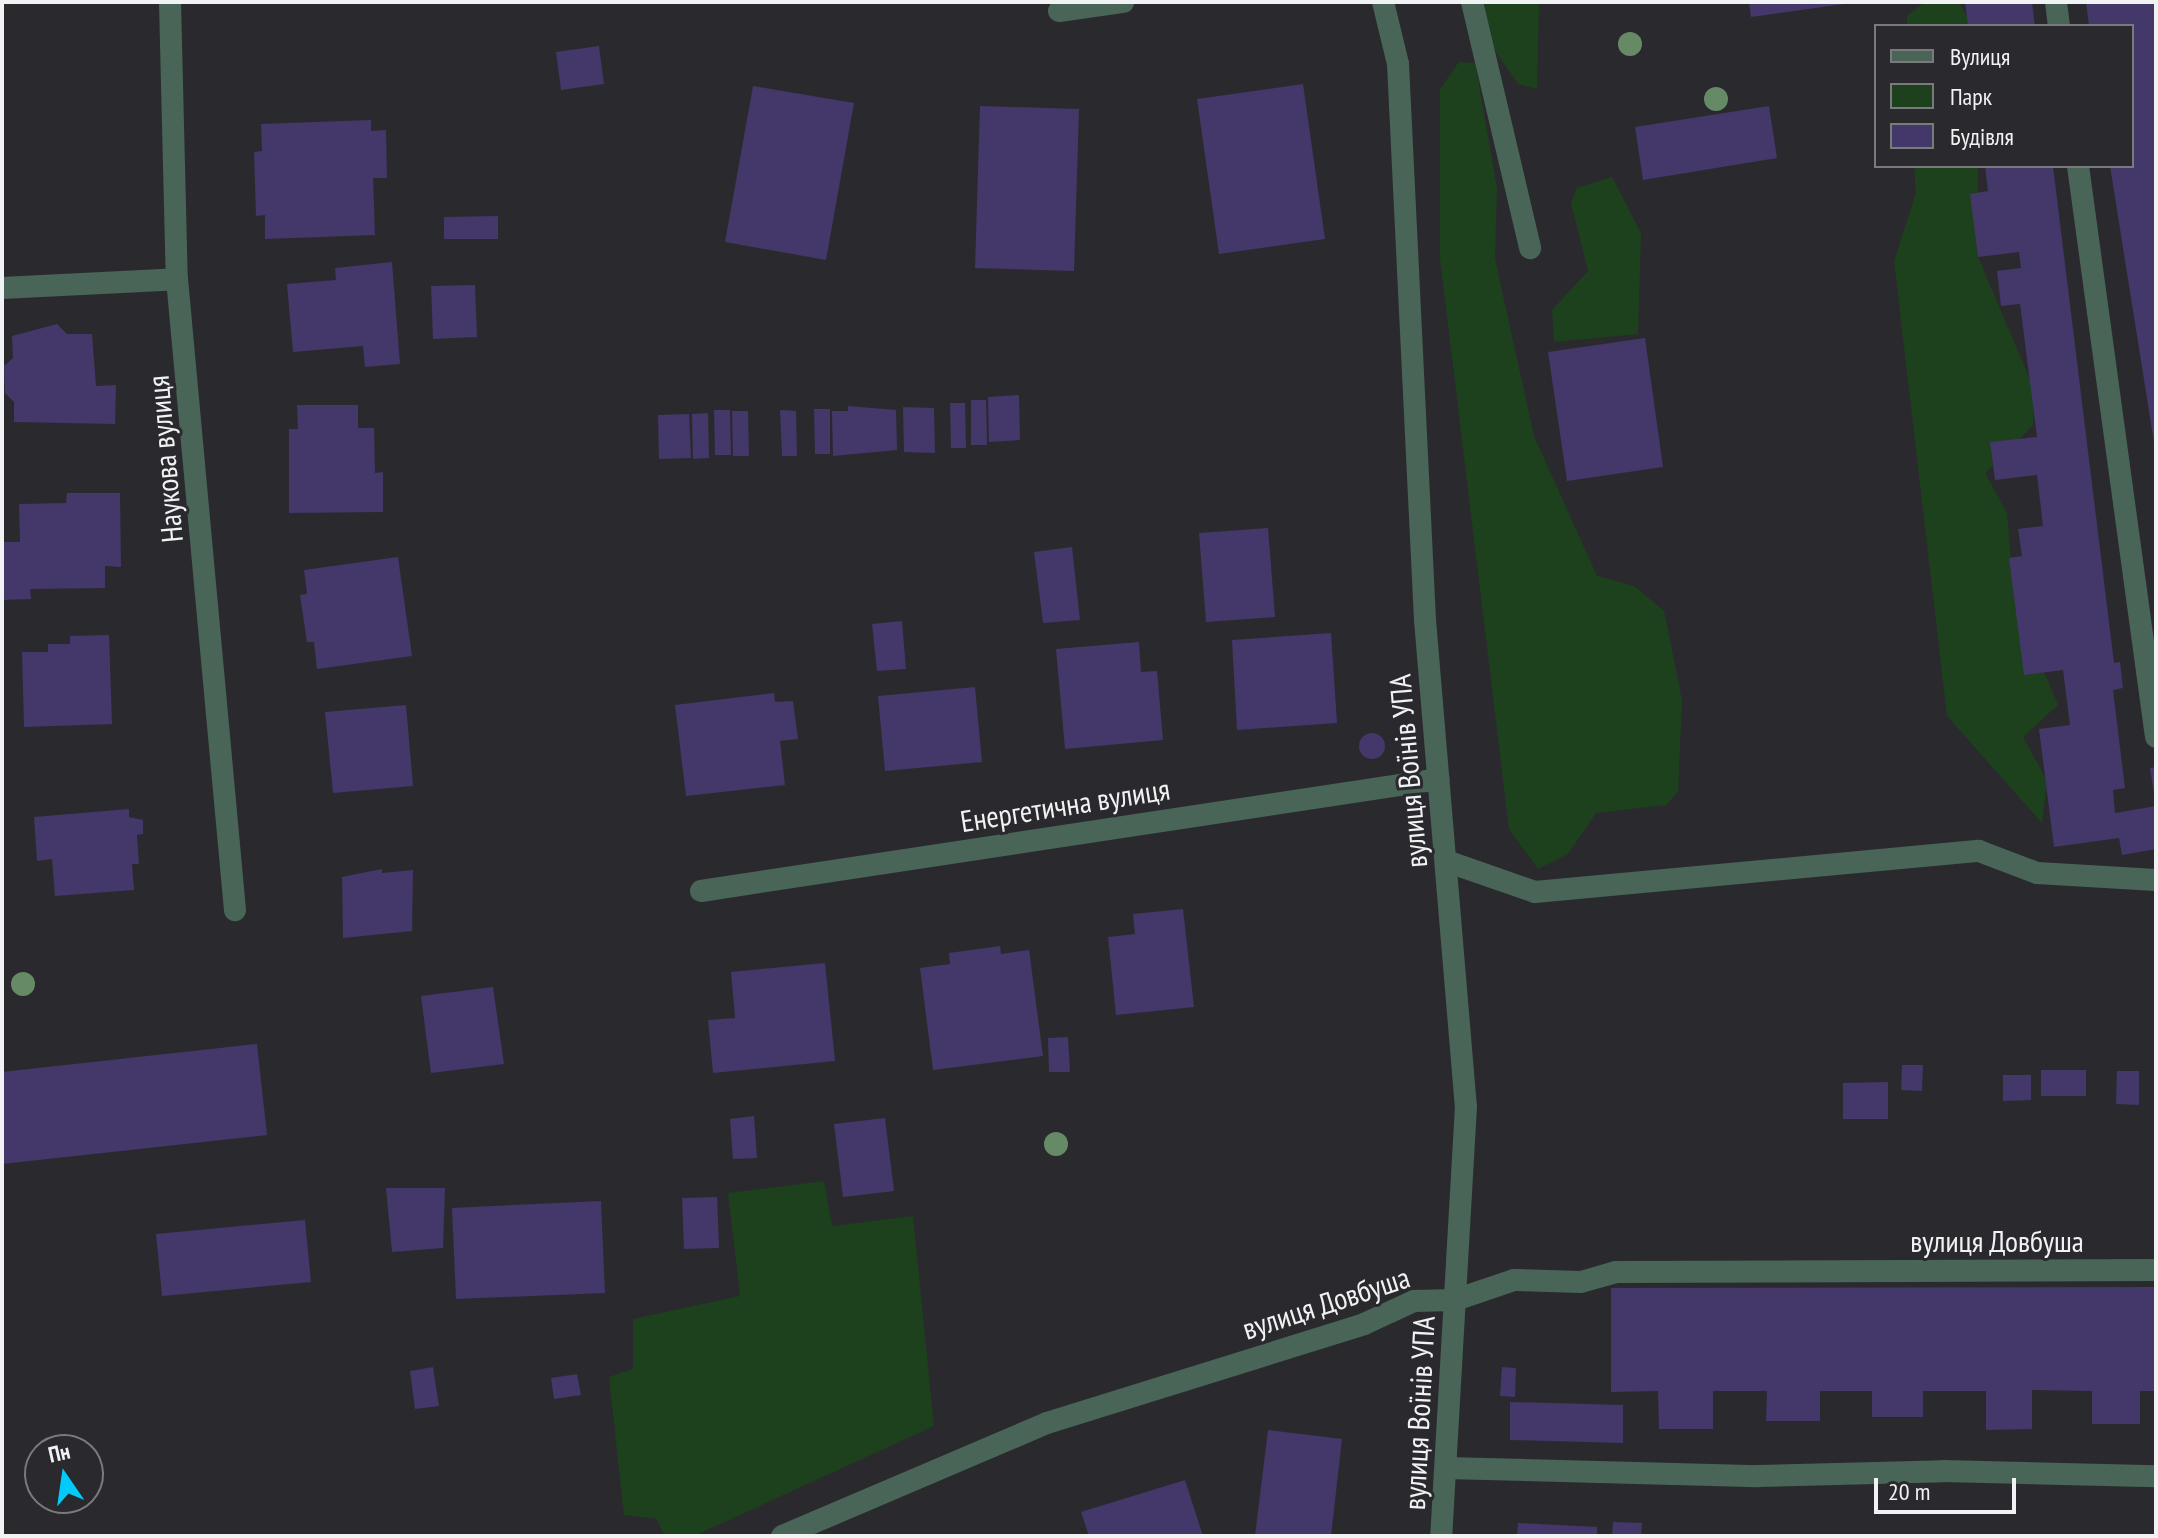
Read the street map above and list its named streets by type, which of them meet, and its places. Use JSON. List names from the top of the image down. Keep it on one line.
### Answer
{"streets":{"street":["Наукова вулиця","вулиця Воїнів УПА","Енергетична вулиця","вулиця Довбуша"]},"crossings":[["вулиця Воїнів УПА","Енергетична вулиця"],["вулиця Воїнів УПА","вулиця Довбуша"]],"legend":["Вулиця","Парк","Будівля"],"scale_bar":"20 m","north":"top"}
